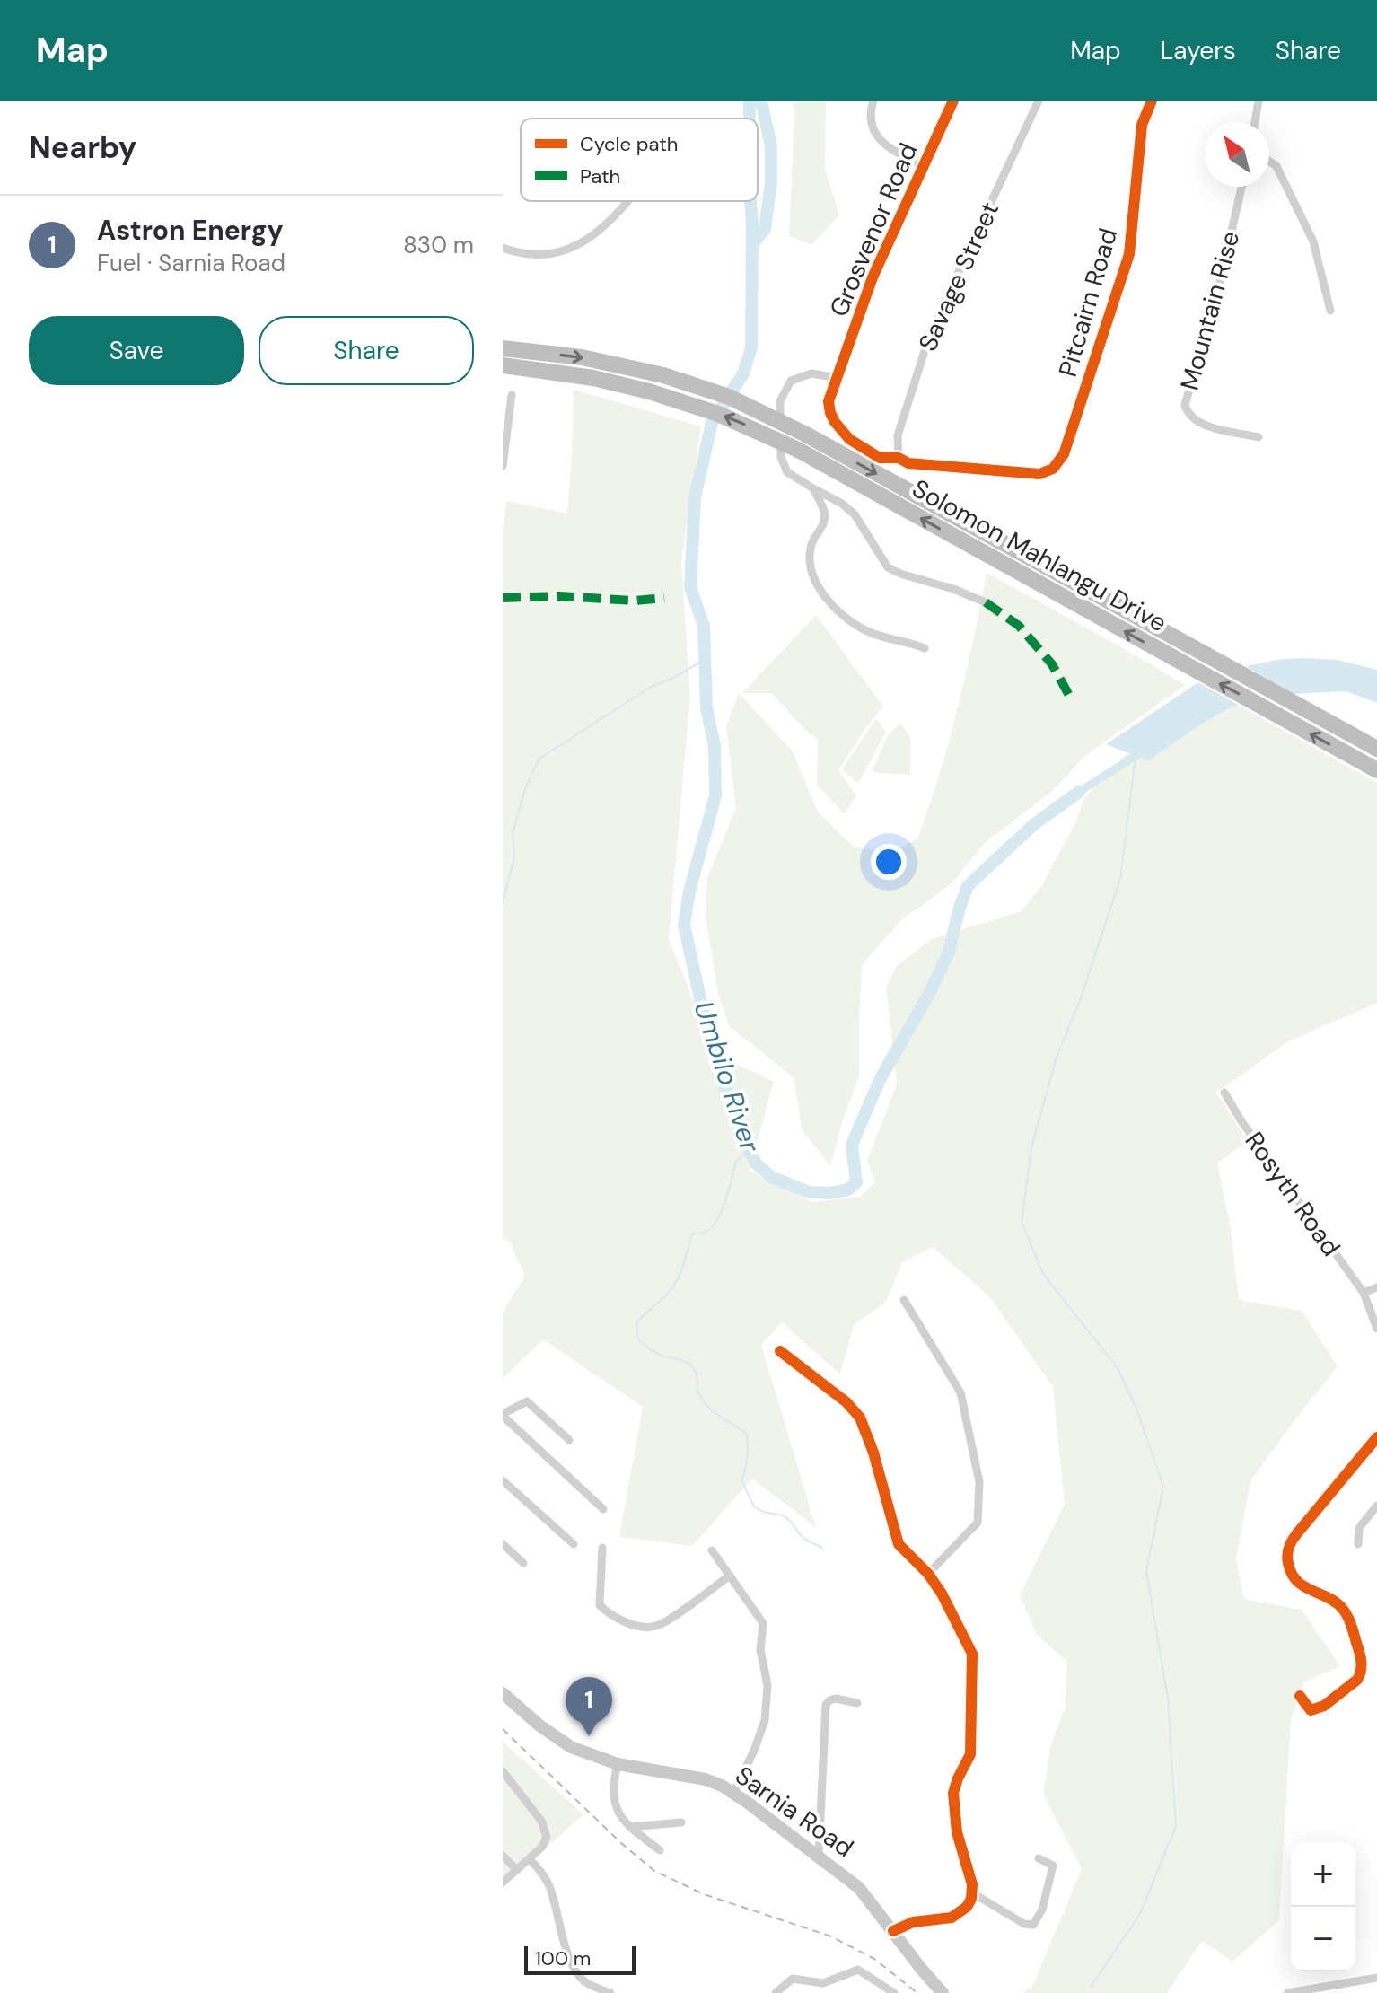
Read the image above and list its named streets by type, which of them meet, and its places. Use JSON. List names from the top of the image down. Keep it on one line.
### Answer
{"streets":{"highway":["Solomon Mahlangu Drive"],"main road":["Sarnia Road"],"street":["Grosvenor Road","Savage Street","Pitcairn Road","Mountain Rise","Rosyth Road"]},"crossings":[["Grosvenor Road","Savage Street"],["Grosvenor Road","Pitcairn Road"]],"water":["Umbilo River"],"legend":["Cycle path","Path"],"scale_bar":"100 m","north":"top left","page":{"header":"Map","nav":["Map","Layers","Share"],"heading":"Nearby","list":[{"mark":"1","name":"Astron Energy","note":"Fuel · Sarnia Road","value":"830 m"}],"buttons":["Save","Share"],"pins":"1","map_buttons":["+","−"],"scale":"100 m"}}
